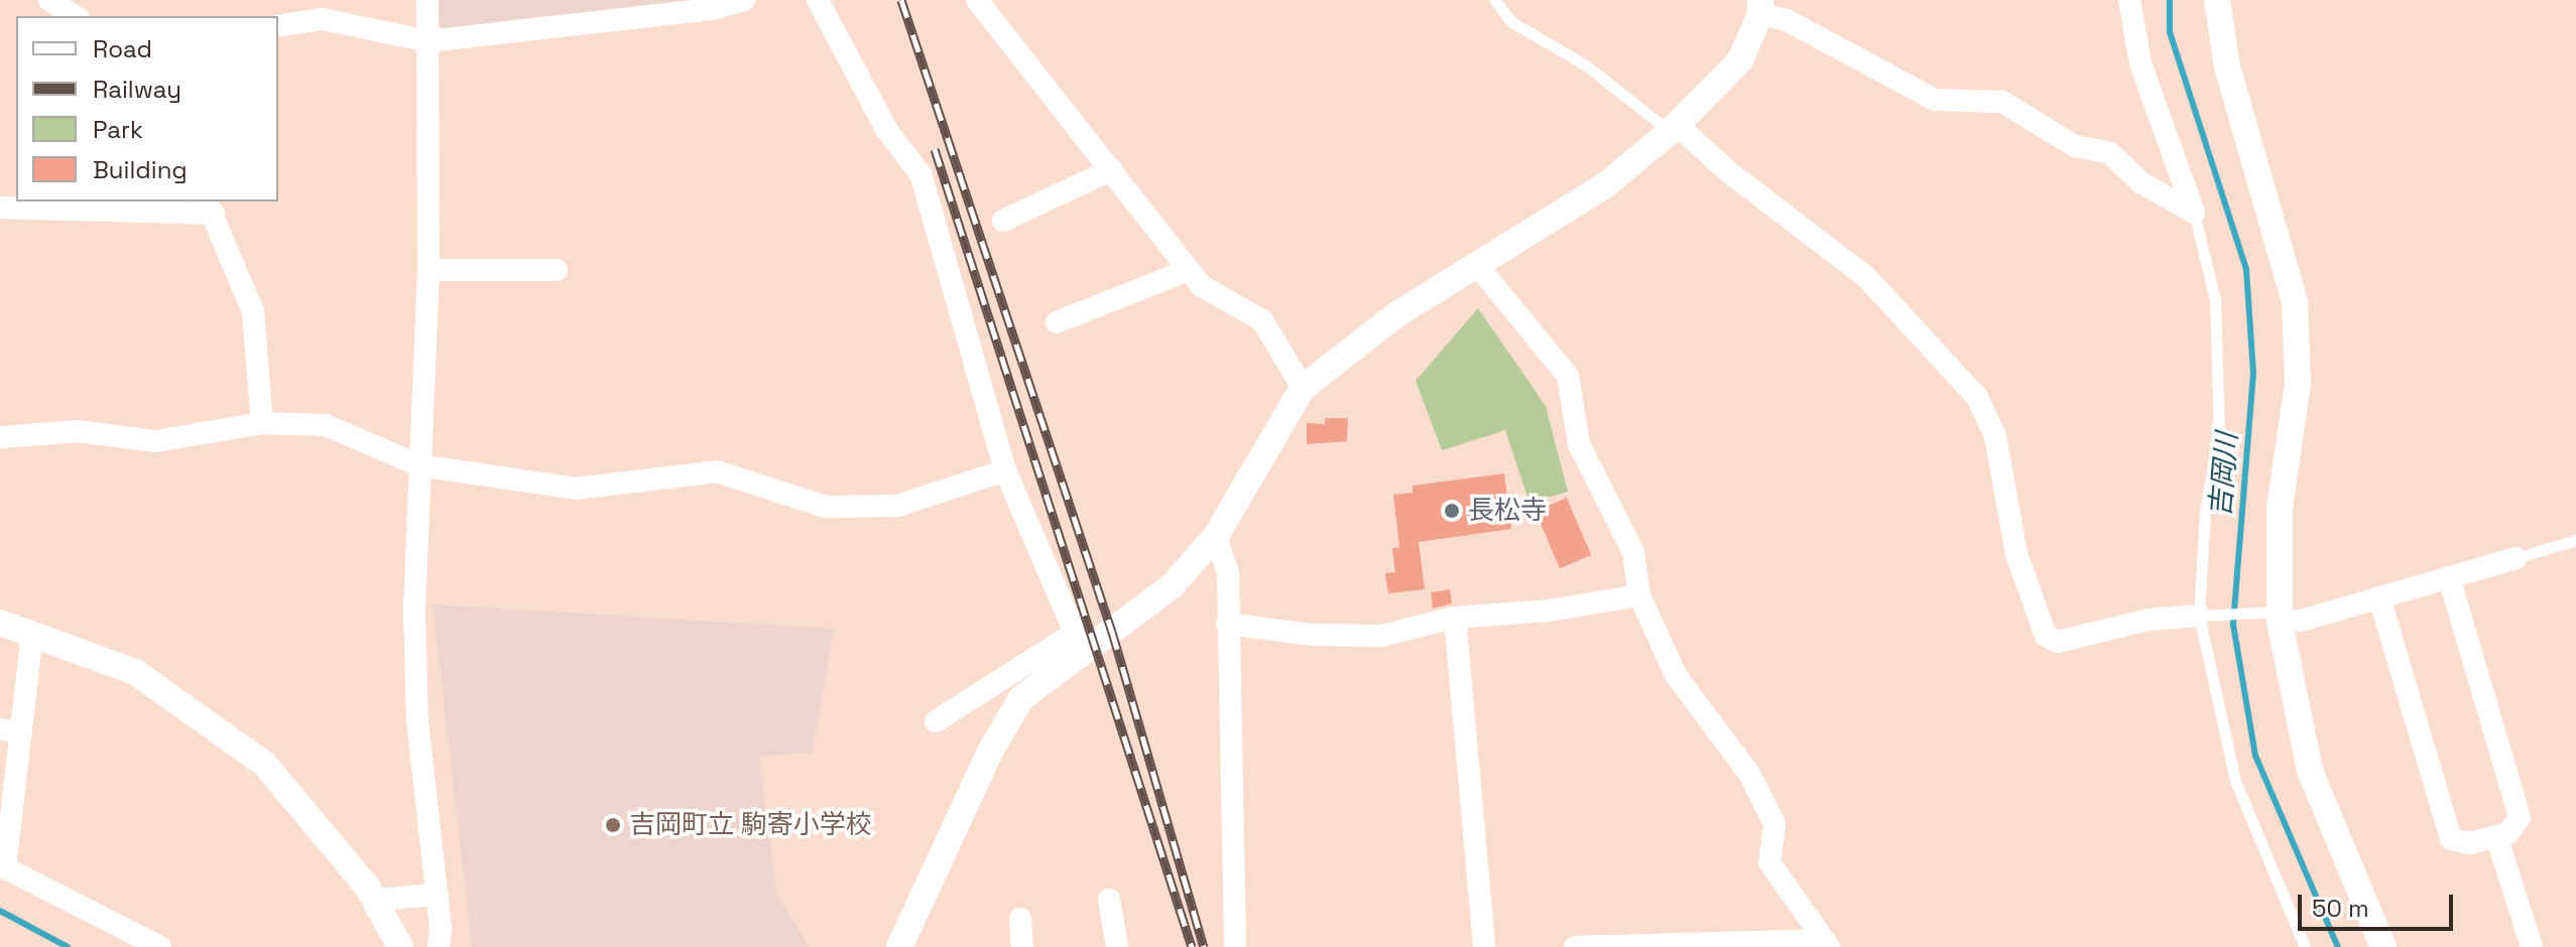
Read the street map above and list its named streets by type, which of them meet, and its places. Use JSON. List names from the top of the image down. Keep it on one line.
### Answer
{"water":["吉岡川"],"places":["長松寺","吉岡町立 駒寄小学校"],"legend":["Road","Railway","Park","Building"],"scale_bar":"50 m"}
